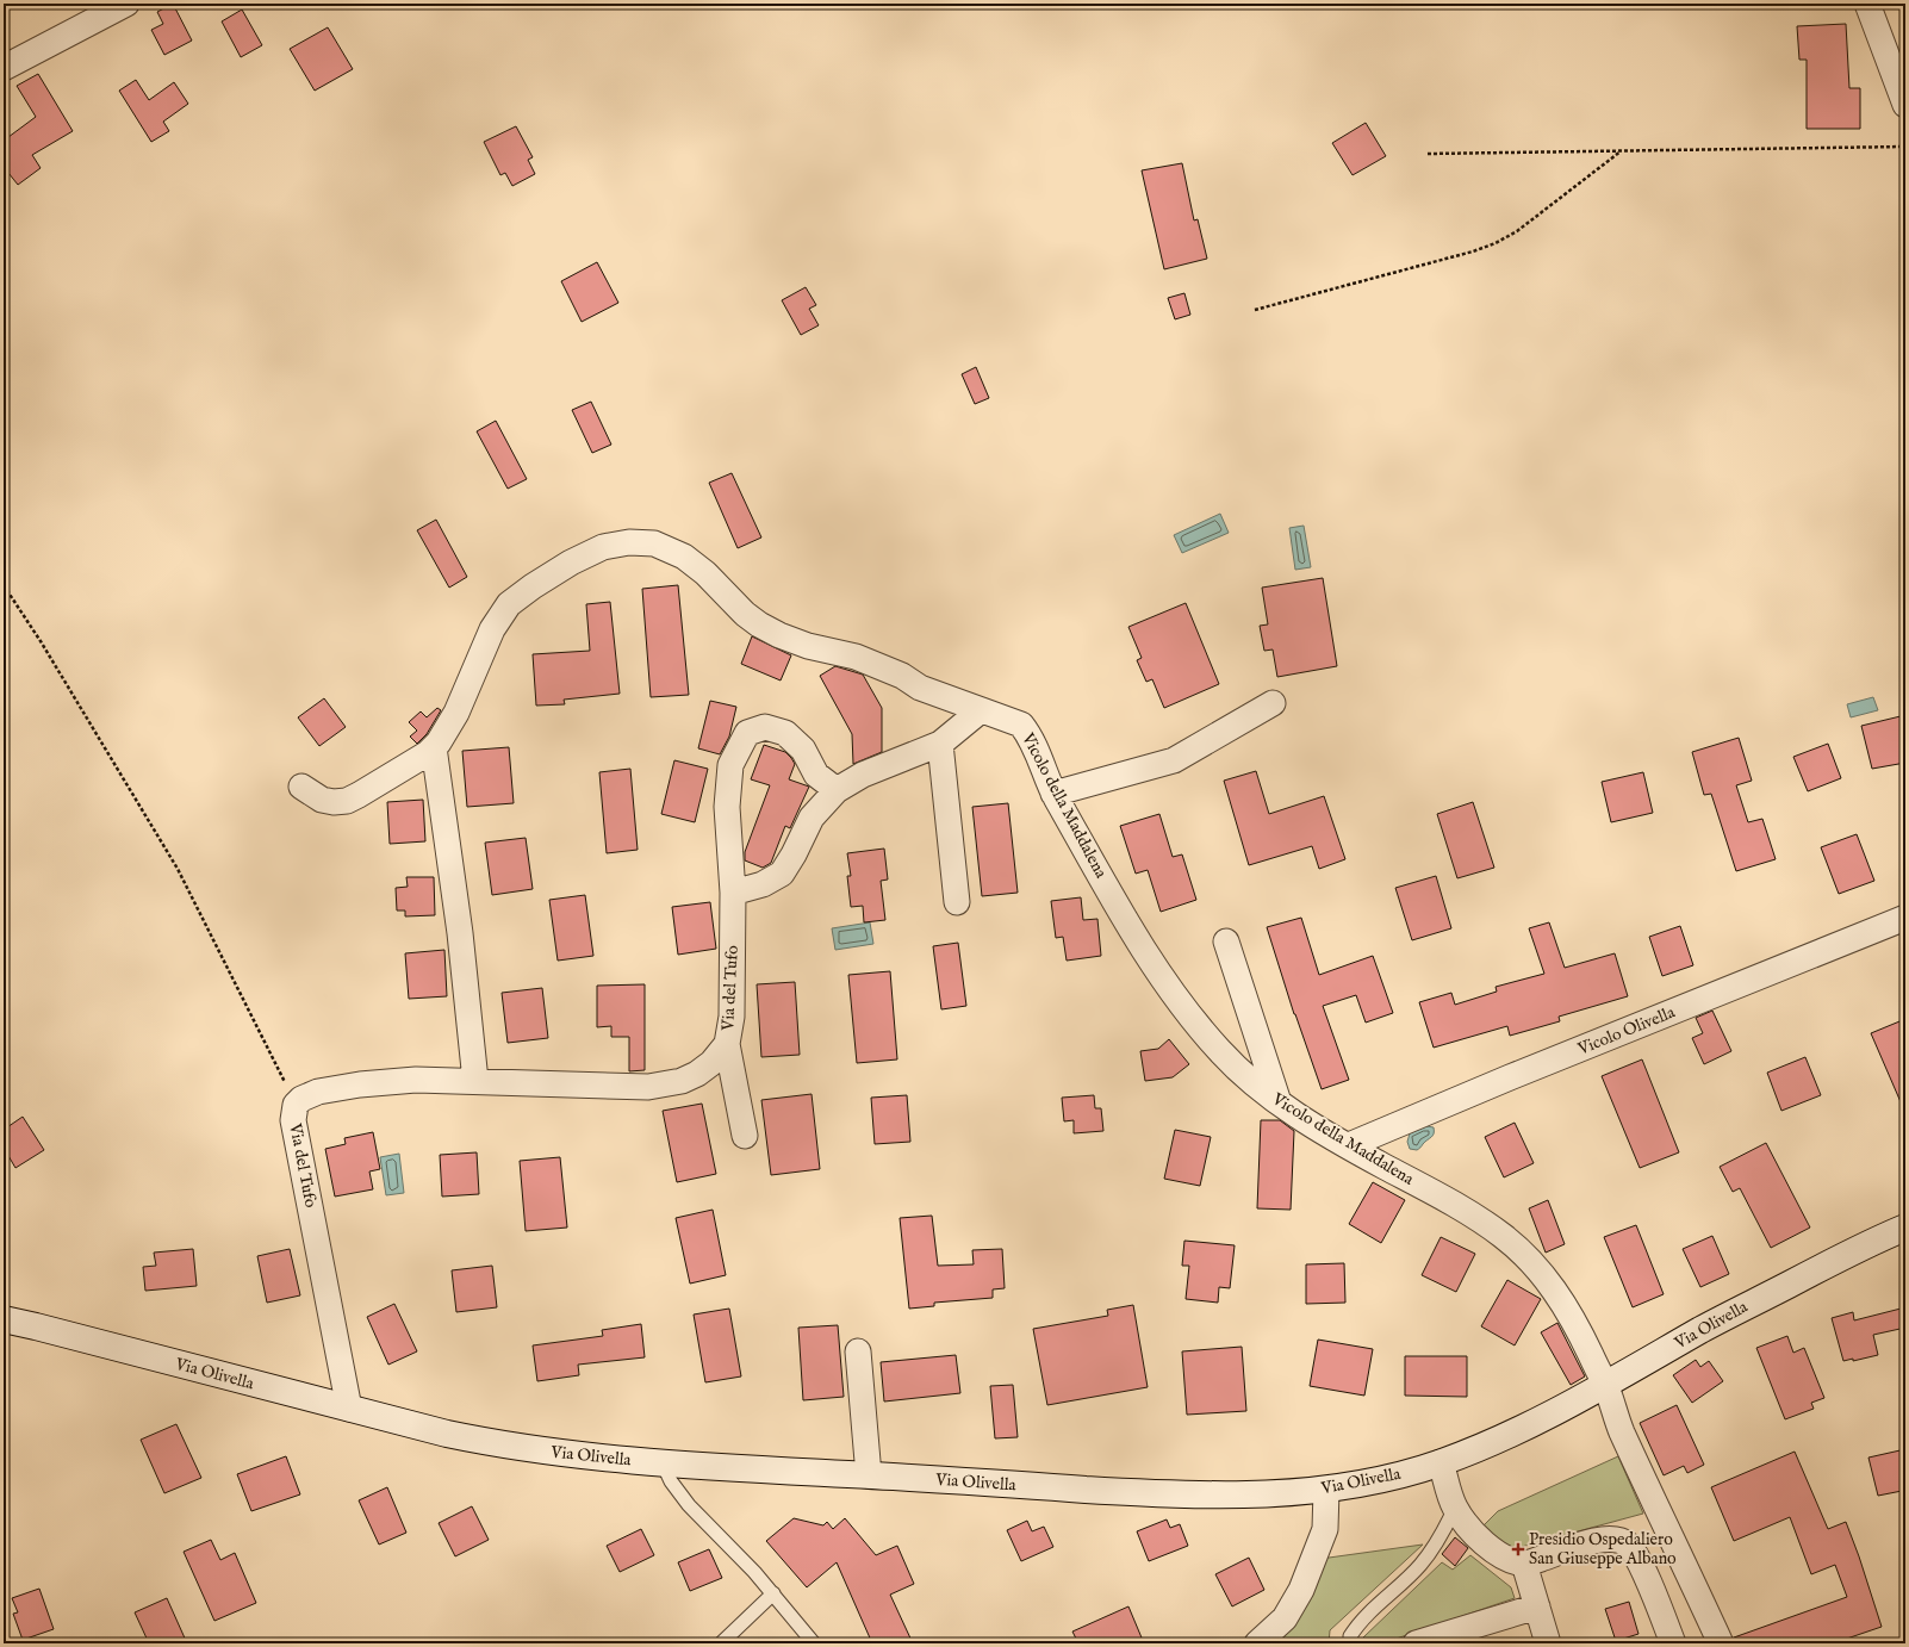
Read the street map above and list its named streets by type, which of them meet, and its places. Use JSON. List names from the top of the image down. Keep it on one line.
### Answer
{"streets":{"main road":["Via Olivella"],"street":["Vicolo della Maddalena","Via del Tufo","Vicolo Olivella"]},"crossings":[["Vicolo della Maddalena","Vicolo Olivella"],["Vicolo della Maddalena","Via Olivella"],["Via del Tufo","Via Olivella"]],"places":{"health":["Presidio Ospedaliero San Giuseppe Albano"]}}
